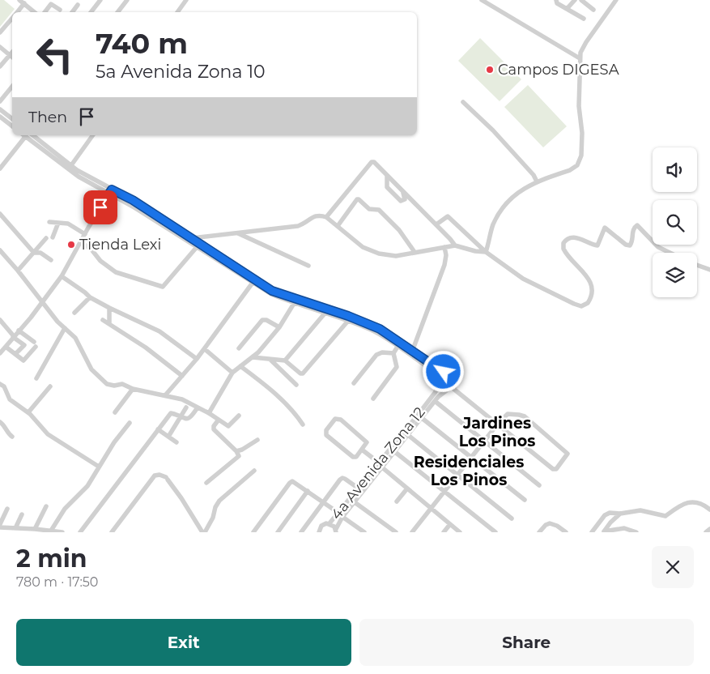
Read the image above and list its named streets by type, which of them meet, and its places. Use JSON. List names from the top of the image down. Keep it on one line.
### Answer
{"streets":{"street":["4a Avenida Zona 12"]},"districts":["Jardines Los Pinos","Residenciales Los Pinos"],"places":["Campos DIGESA","Tienda Lexi"],"page":{"turn":["740 m","5a Avenida Zona 10"],"then":"Then","heading":["2 min","780 m · 17:50"],"buttons":["Exit","Share"]}}
